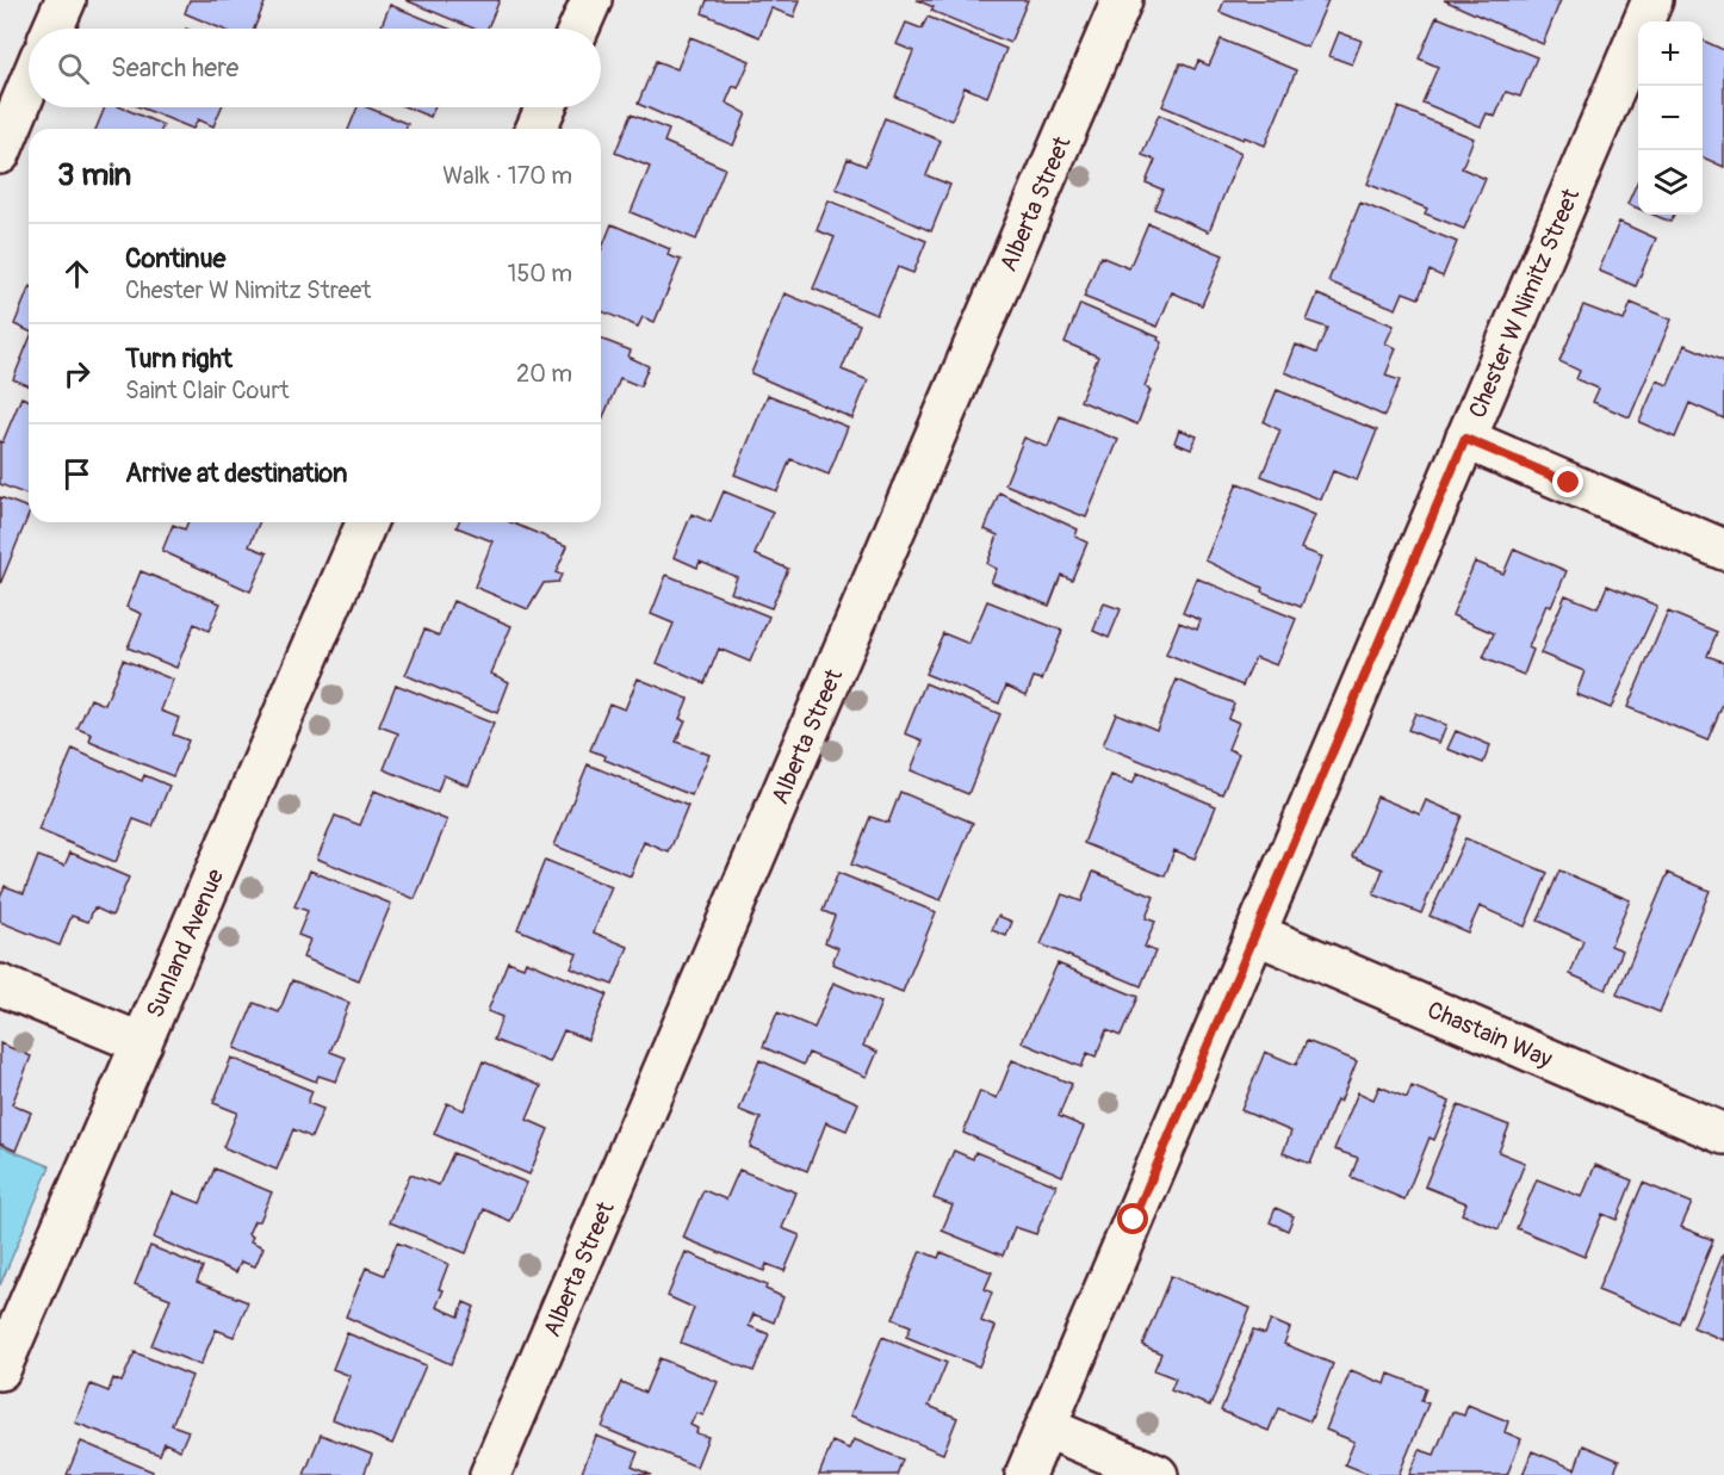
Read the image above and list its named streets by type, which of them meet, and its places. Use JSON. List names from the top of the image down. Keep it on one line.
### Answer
{"streets":{"street":["Alberta Street","Chester W Nimitz Street","Sunland Avenue","Chastain Way"]},"crossings":[["Chester W Nimitz Street","Chastain Way"]],"page":{"map_buttons":["+","−"],"search":"Search here","heading":["3 min","Walk · 170 m"],"list":[["Continue","Chester W Nimitz Street","150 m"],["Turn right","Saint Clair Court","20 m"],"Arrive at destination"]}}
